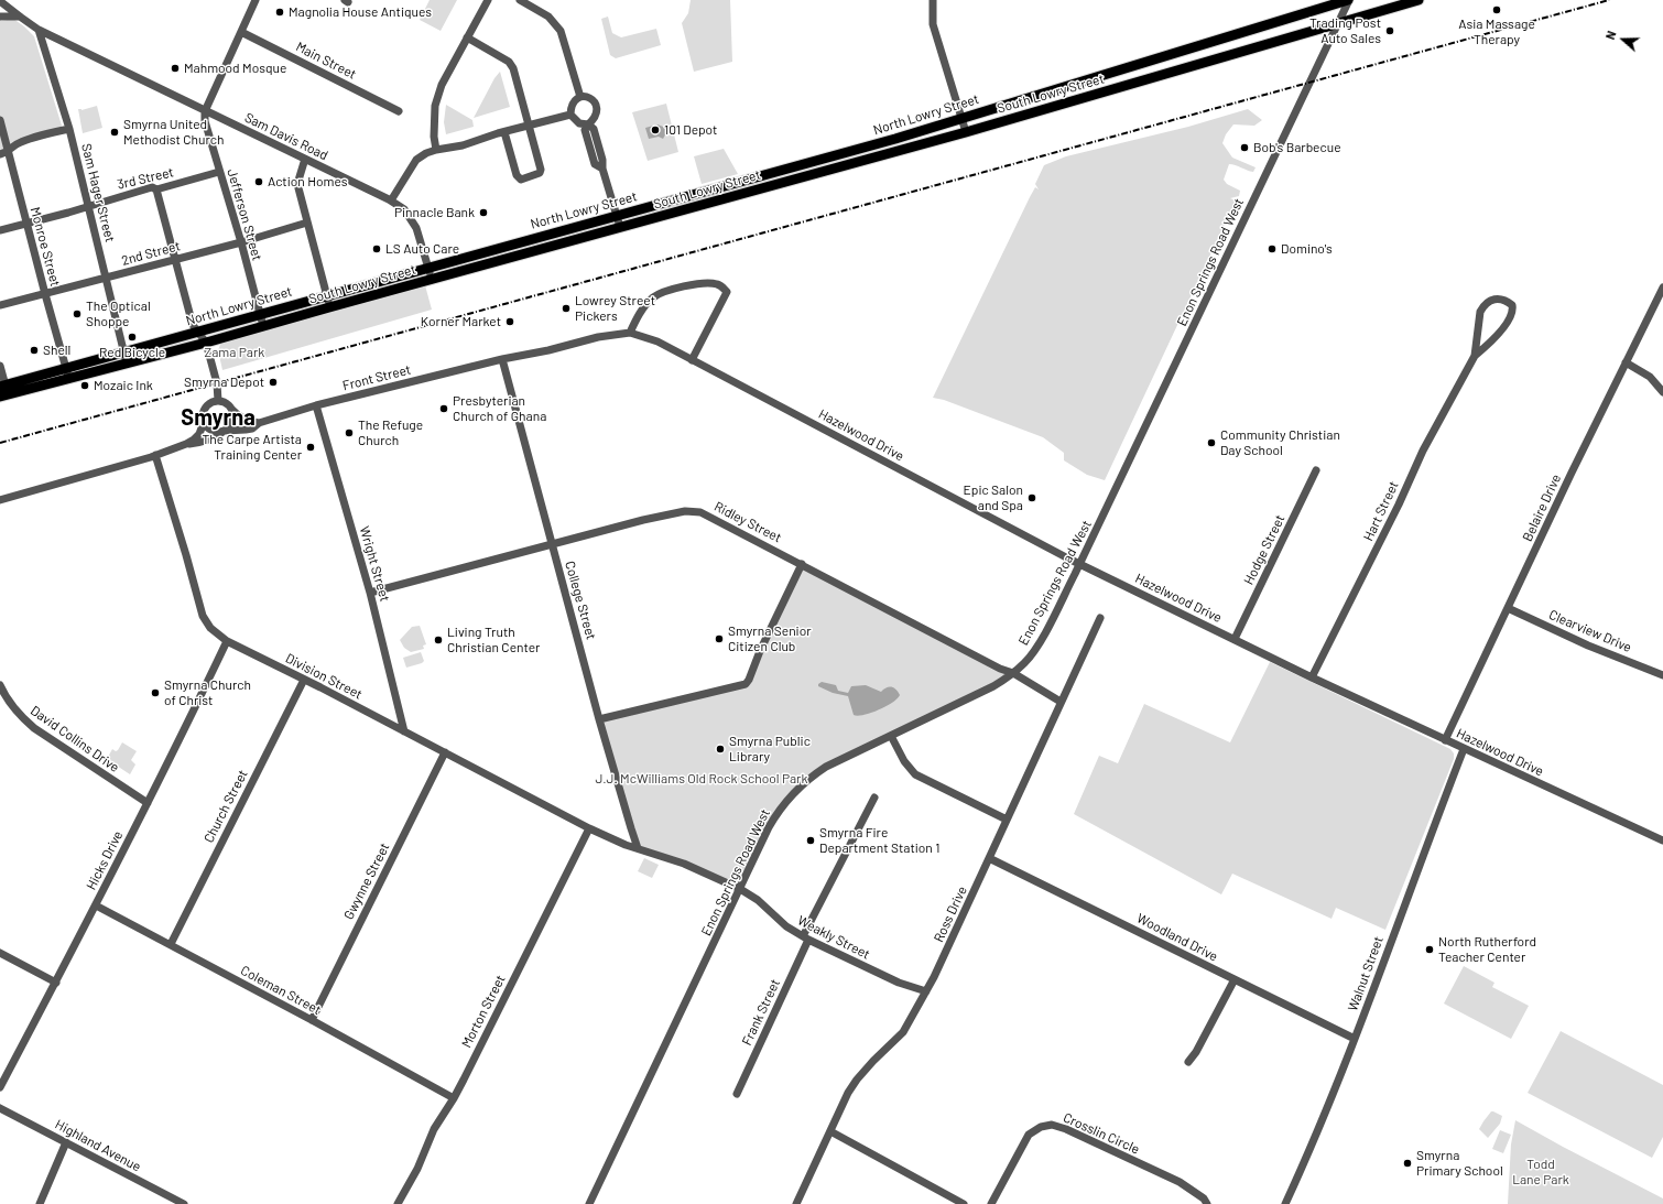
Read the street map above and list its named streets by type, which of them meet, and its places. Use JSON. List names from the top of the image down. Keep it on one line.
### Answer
{"streets":{"main road":["South Lowry Street","North Lowry Street"],"street":["Main Street","Sam Davis Road","3rd Street","Sam Hager Street","Jefferson Street","Monroe Street","2nd Street","Enon Springs Road West","Front Street","Hazelwood Drive","Belaire Drive","Hart Street","Ridley Street","Hodge Street","Wright Street","College Street","Clearview Drive","Division Street","David Collins Drive","Church Street","Hicks Drive","Gwynne Street","Ross Drive","Weakly Street","Woodland Drive","Walnut Street","Coleman Street","Morton Street","Frank Street","Crosslin Circle","Highland Avenue"]},"crossings":[["South Lowry Street","North Lowry Street"],["South Lowry Street","Sam Davis Road"],["South Lowry Street","Sam Hager Street"],["South Lowry Street","Jefferson Street"],["South Lowry Street","Monroe Street"],["South Lowry Street","Enon Springs Road West"],["North Lowry Street","Sam Davis Road"],["North Lowry Street","Sam Hager Street"],["North Lowry Street","Jefferson Street"],["North Lowry Street","Monroe Street"],["North Lowry Street","Enon Springs Road West"],["Sam Davis Road","Sam Hager Street"],["Sam Davis Road","Jefferson Street"],["3rd Street","Sam Hager Street"],["3rd Street","Jefferson Street"],["3rd Street","Monroe Street"],["Sam Hager Street","2nd Street"],["Jefferson Street","2nd Street"],["Monroe Street","2nd Street"],["Enon Springs Road West","Hazelwood Drive"],["Enon Springs Road West","Ridley Street"],["Enon Springs Road West","Weakly Street"],["Front Street","Hazelwood Drive"],["Front Street","Wright Street"],["Front Street","College Street"],["Front Street","Division Street"],["Hazelwood Drive","Belaire Drive"],["Hazelwood Drive","Hart Street"],["Hazelwood Drive","Hodge Street"],["Hazelwood Drive","College Street"],["Hazelwood Drive","Walnut Street"],["Belaire Drive","Clearview Drive"],["Ridley Street","Wright Street"],["Ridley Street","College Street"],["Ridley Street","Ross Drive"],["Wright Street","Division Street"],["Division Street","Church Street"],["Division Street","Hicks Drive"],["Division Street","Gwynne Street"],["Division Street","Morton Street"],["David Collins Drive","Hicks Drive"],["Church Street","Coleman Street"],["Hicks Drive","Coleman Street"],["Gwynne Street","Coleman Street"],["Ross Drive","Weakly Street"],["Ross Drive","Woodland Drive"],["Weakly Street","Frank Street"],["Woodland Drive","Walnut Street"],["Coleman Street","Morton Street"]],"districts":["Smyrna"],"parks":["Zama Park","J.J. McWilliams Old Rock School Park","Todd Lane Park"],"places":["Asia Massage Therapy","Magnolia House Antiques","Trading Post Auto Sales","Mahmood Mosque","101 Depot","Smyrna United Methodist Church","Bob's Barbecue","Action Homes","Pinnacle Bank","LS Auto Care","Domino's","Lowrey Street Pickers","The Optical Shoppe","Korner Market","Red Bicycle","Shell","Smyrna Depot","Mozaic Ink","Presbyterian Church of Ghana","The Refuge Church","Community Christian Day School","The Carpe Artista Training Center","Epic Salon and Spa","Smyrna Senior Citizen Club","Living Truth Christian Center","Smyrna Church of Christ","Smyrna Public Library","Smyrna Fire Department Station 1","North Rutherford Teacher Center","Smyrna Primary School"],"north":"left"}
